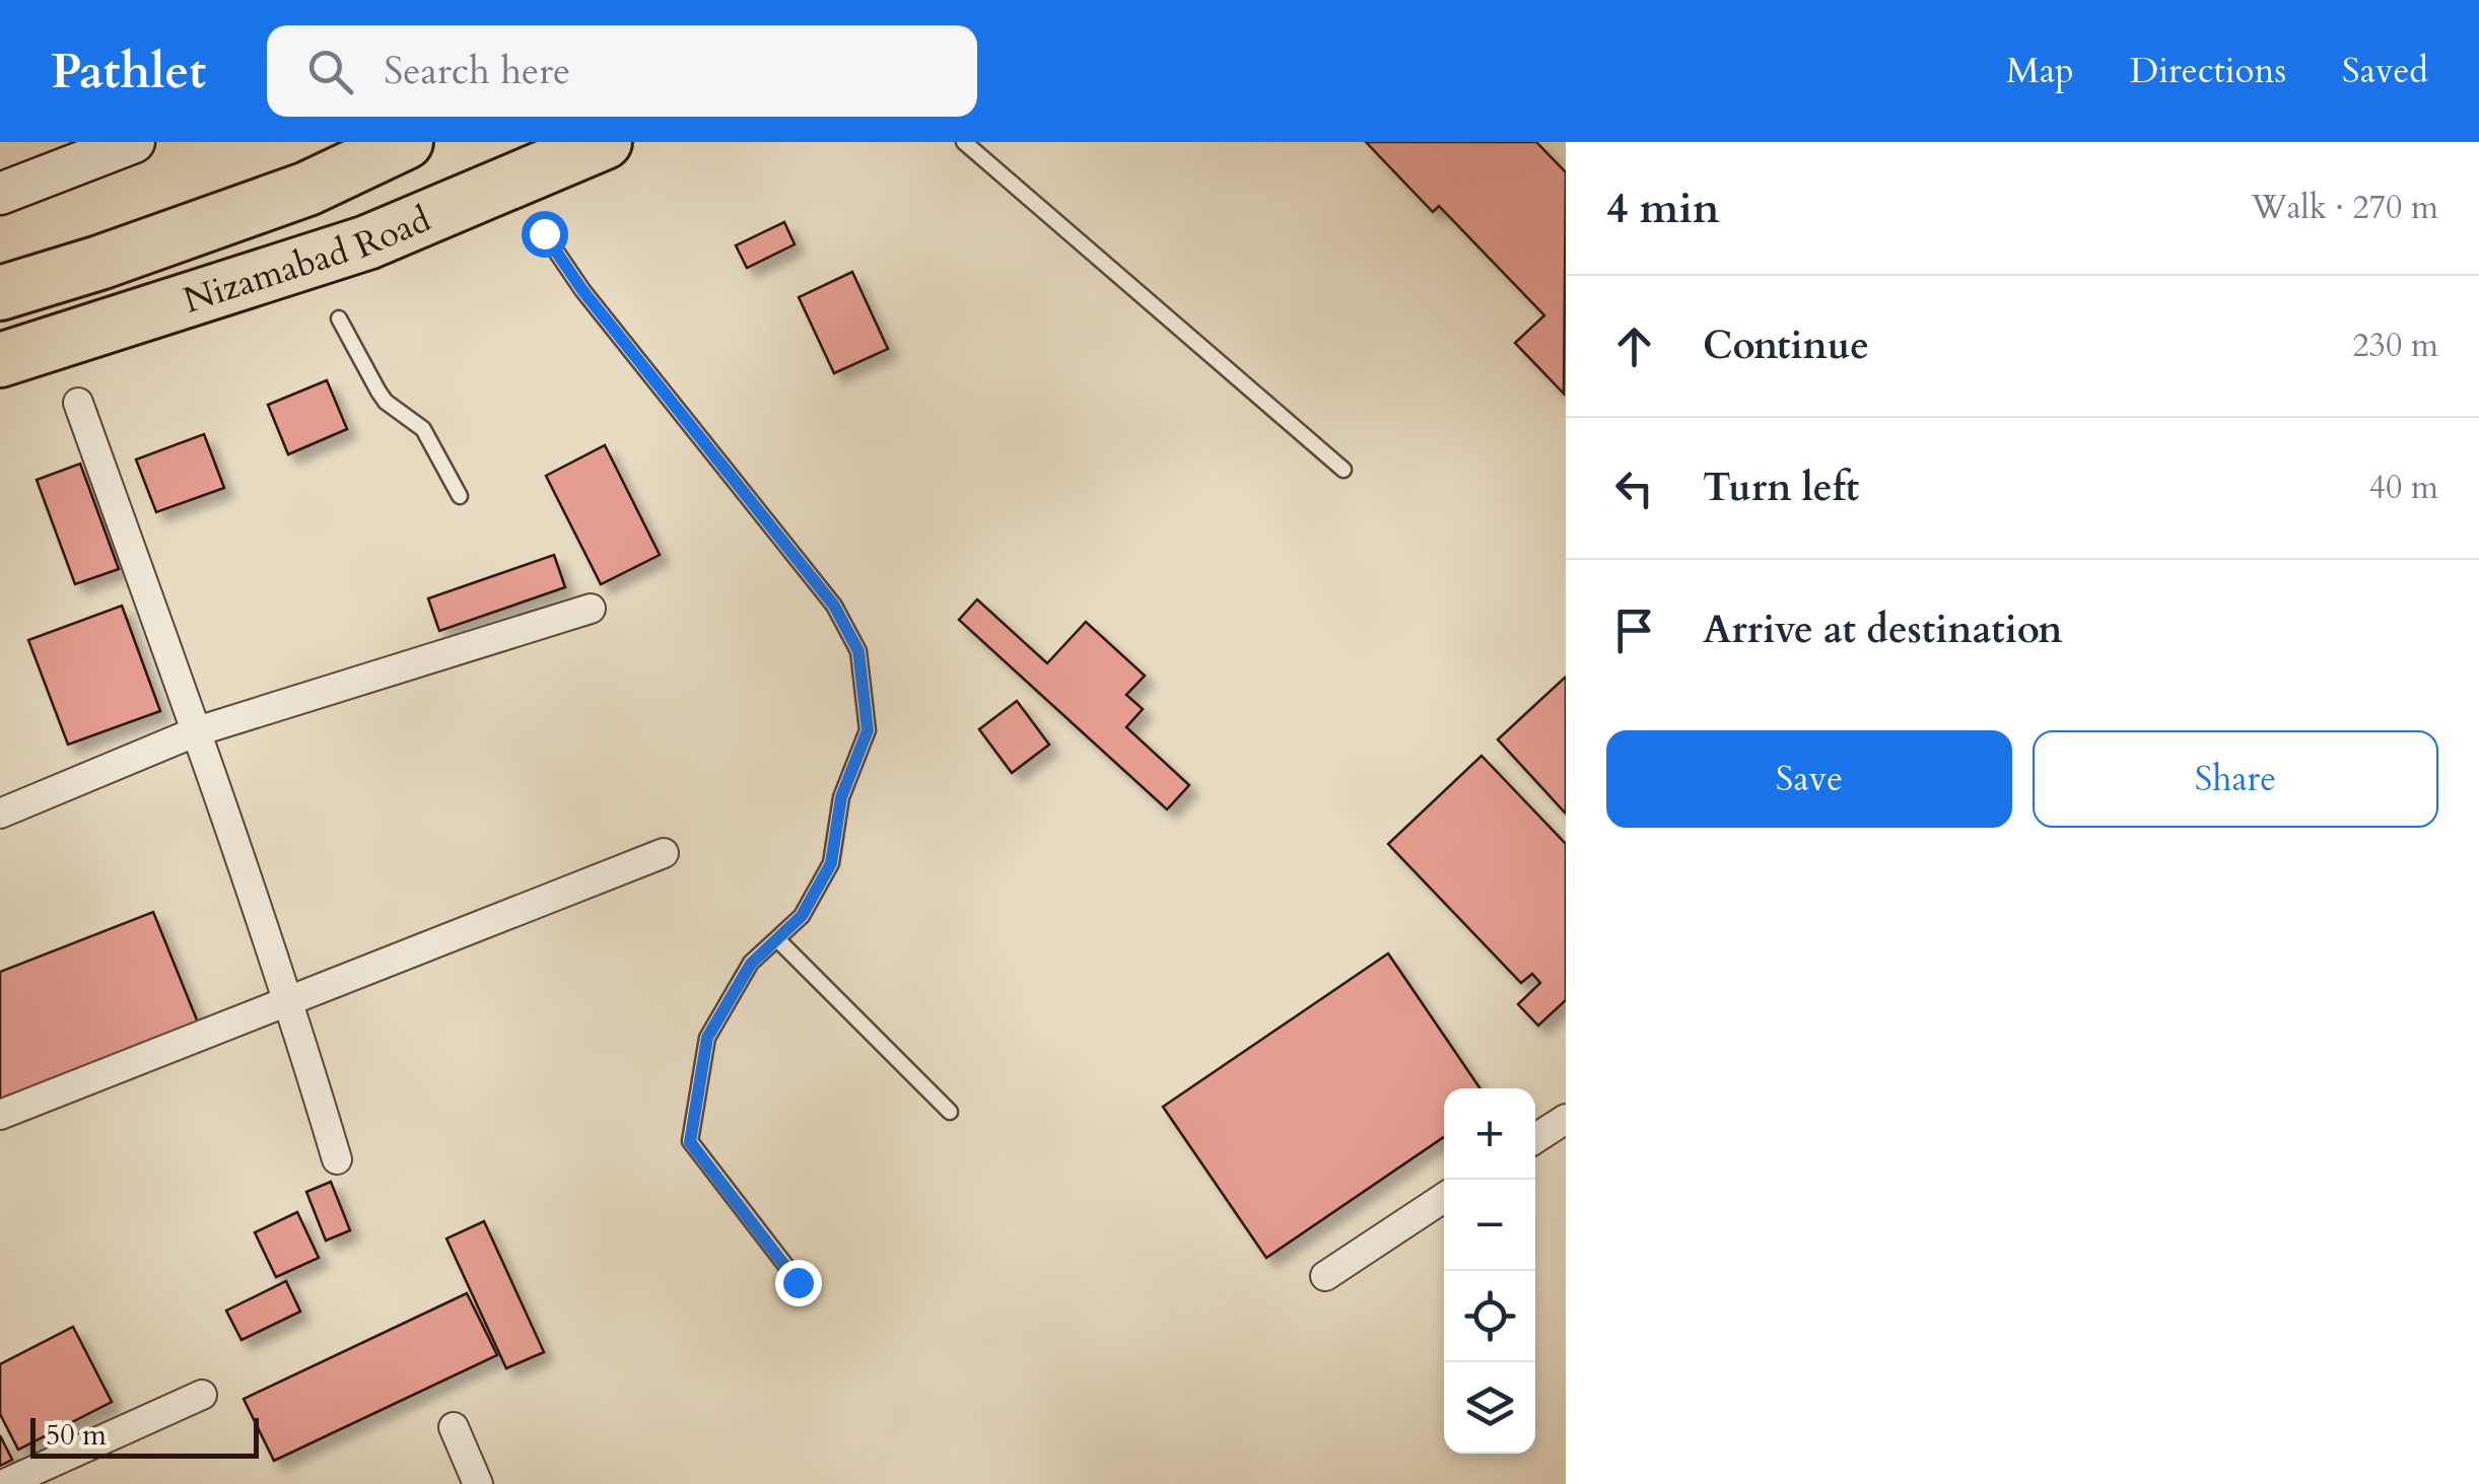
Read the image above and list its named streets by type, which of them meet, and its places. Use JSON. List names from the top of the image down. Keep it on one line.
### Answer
{"streets":{"highway":["Nizamabad Road"]},"scale_bar":"50 m","page":{"header":"Pathlet","search":"Search here","nav":["Map","Directions","Saved"],"heading":["4 min","Walk · 270 m"],"list":[["Continue","230 m"],["Turn left","40 m"],"Arrive at destination"],"buttons":["Save","Share"],"map_buttons":["+","−"],"scale":"50 m"}}
